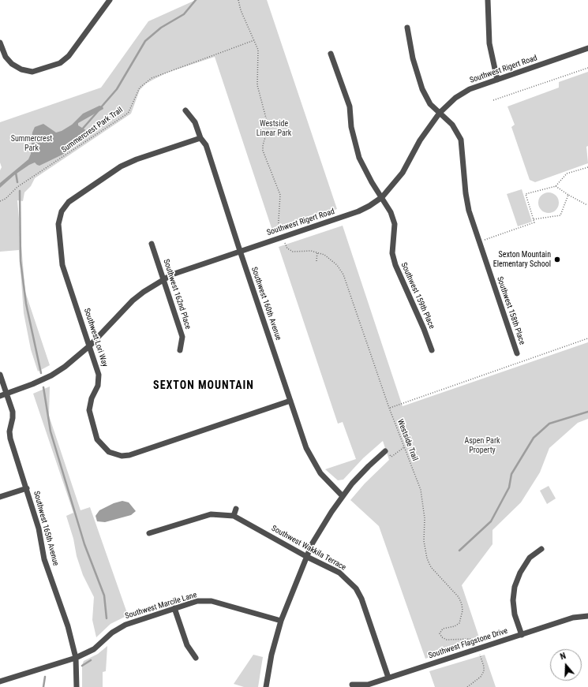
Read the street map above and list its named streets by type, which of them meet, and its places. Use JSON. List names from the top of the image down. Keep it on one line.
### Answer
{"streets":{"street":["Southwest Rigert Road","Southwest 162nd Place","Southwest 159th Place","Southwest 160th Avenue","Southwest 158th Place","Southwest Lori Way","Southwest 165th Avenue","Southwest Wakkila Terrace","Southwest Marcile Lane","Southwest Flagstone Drive"],"path":["Summercrest Park Trail","Westside Trail"]},"crossings":[["Southwest Rigert Road","Southwest 162nd Place"],["Southwest Rigert Road","Southwest 159th Place"],["Southwest Rigert Road","Southwest 160th Avenue"],["Southwest Rigert Road","Southwest 158th Place"],["Southwest Rigert Road","Southwest Lori Way"],["Southwest Rigert Road","Southwest 165th Avenue"],["Southwest 160th Avenue","Southwest Lori Way"],["Southwest 165th Avenue","Southwest Marcile Lane"],["Southwest Wakkila Terrace","Southwest Flagstone Drive"]],"districts":["SEXTON MOUNTAIN"],"parks":["Westside Linear Park","Summercrest Park","Aspen Park Property"],"places":["Sexton Mountain Elementary School"],"north":"top"}
